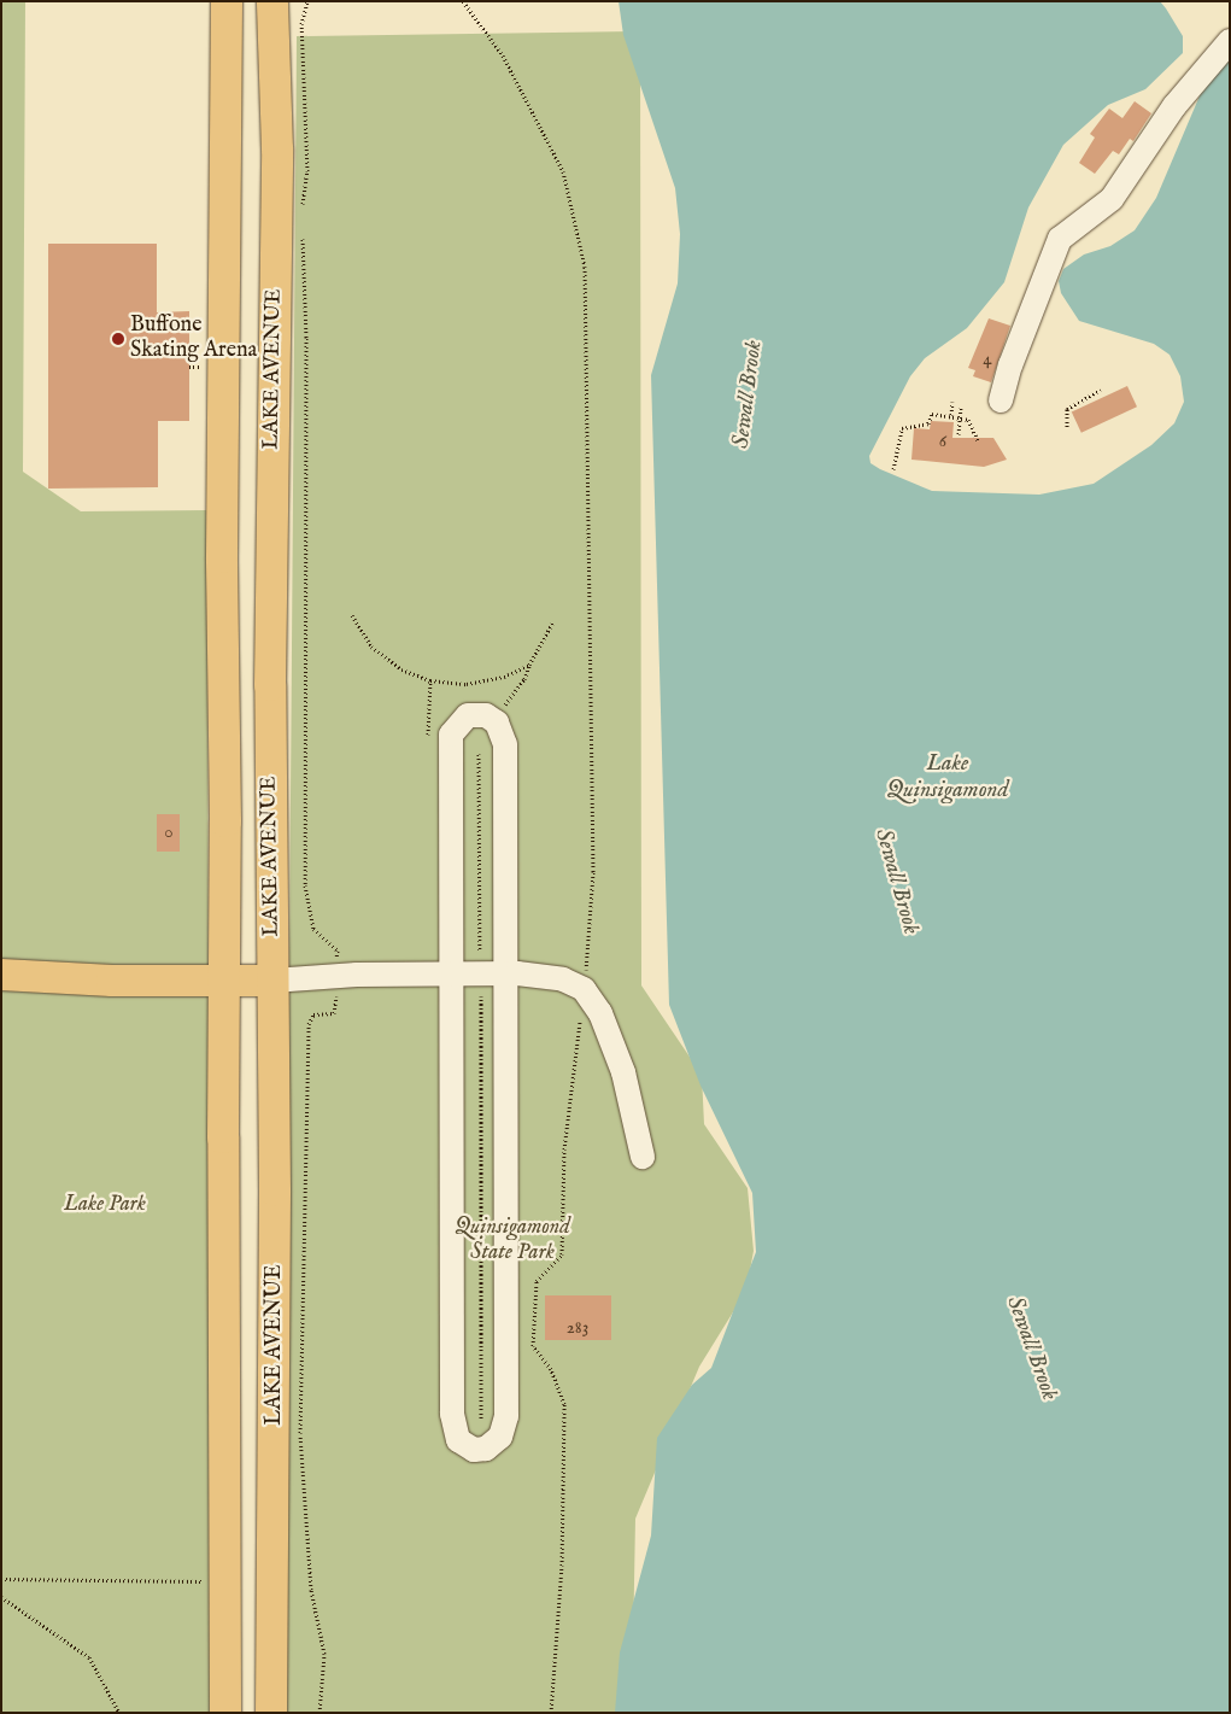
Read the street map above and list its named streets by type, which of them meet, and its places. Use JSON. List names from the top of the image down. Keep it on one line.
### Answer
{"streets":{"main road":["LAKE AVENUE"]},"water":["Sewall Brook","Lake Quinsigamond"],"parks":["Lake Park","Quinsigamond State Park"],"places":["Buffone Skating Arena"],"house_numbers":["4","6","0","283"]}
